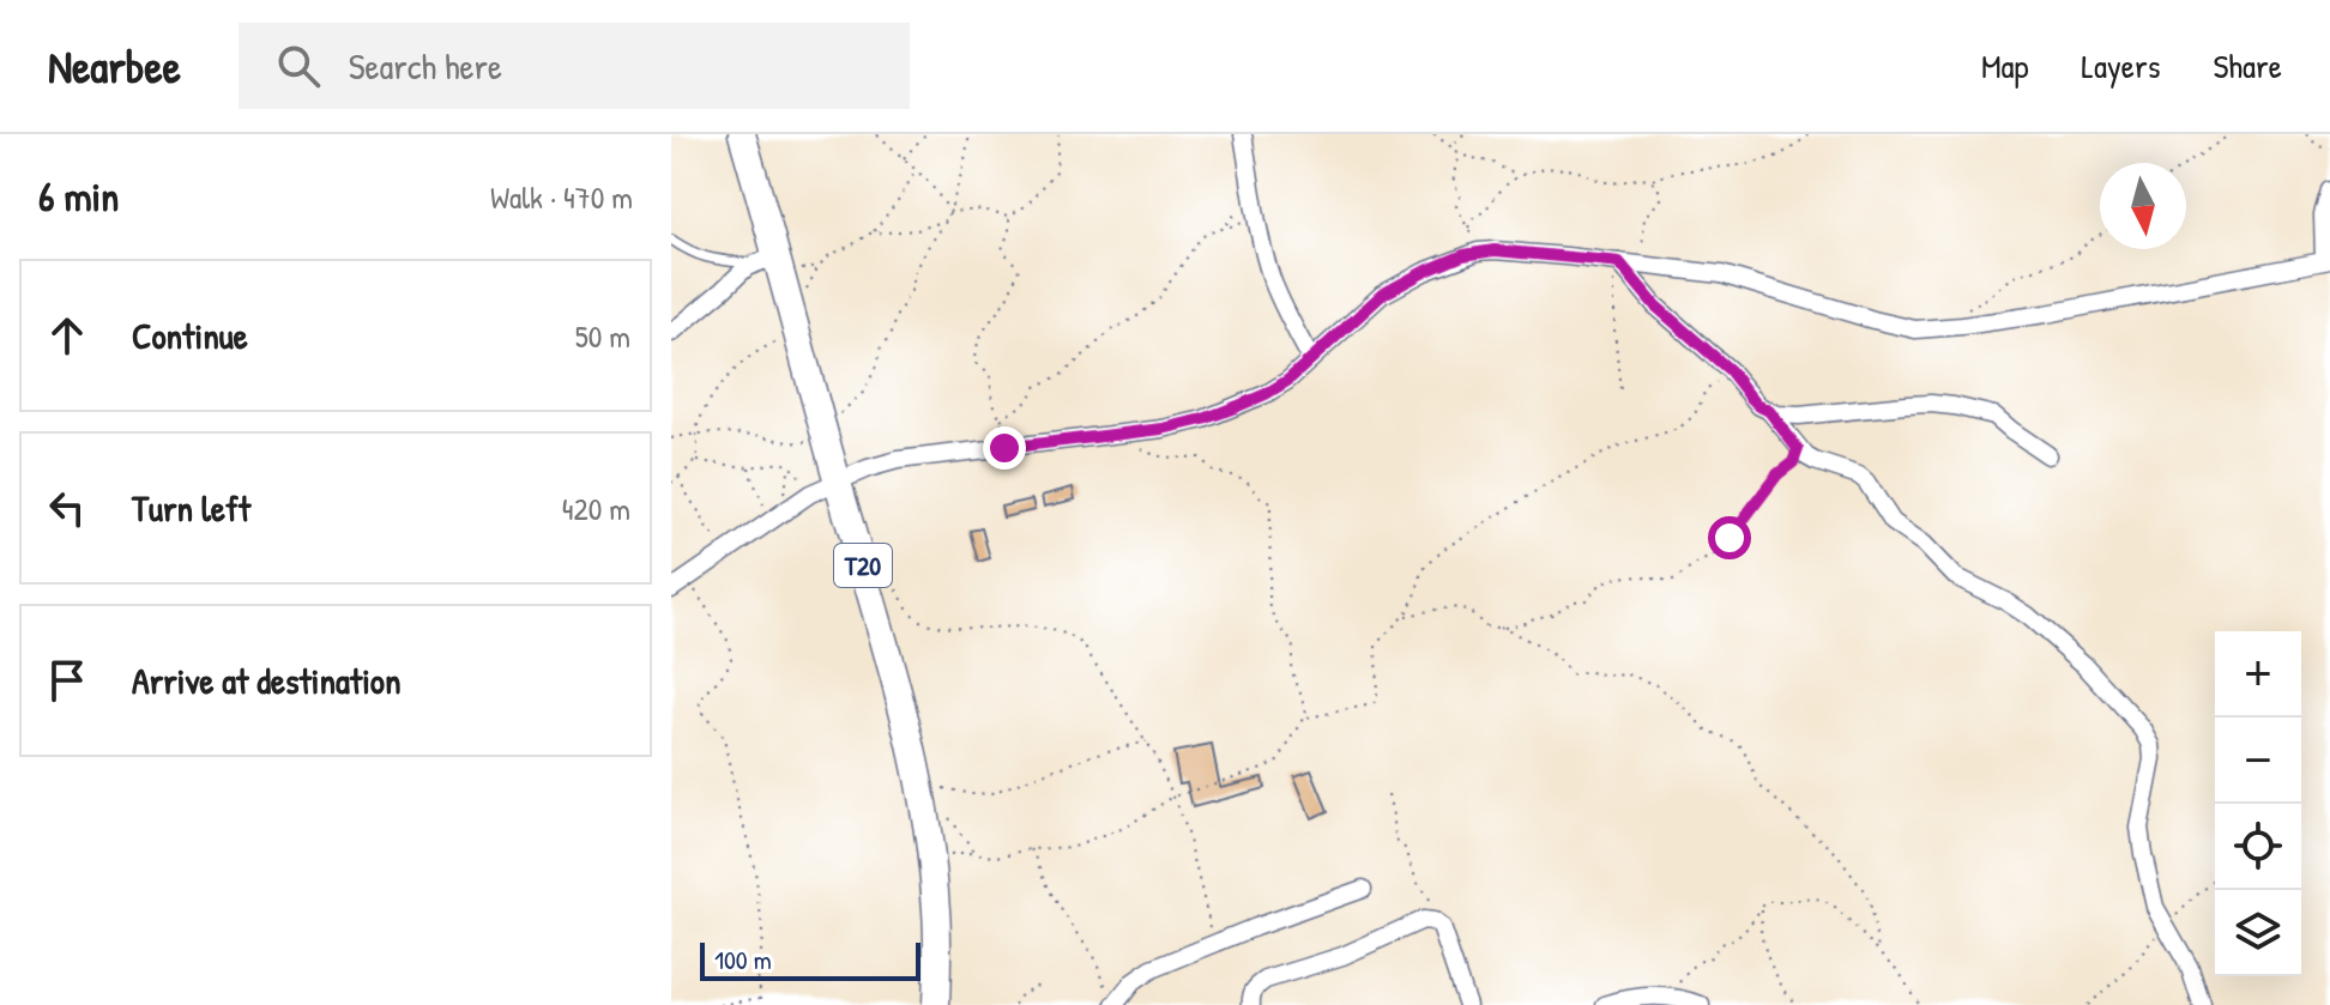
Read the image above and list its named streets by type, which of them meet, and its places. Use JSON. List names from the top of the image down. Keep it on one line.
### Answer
{"streets":{"main road":["T20"]},"scale_bar":"100 m","north":"bottom","page":{"header":"Nearbee","search":"Search here","nav":["Map","Layers","Share"],"heading":["6 min","Walk · 470 m"],"list":[["Continue","50 m"],["Turn left","420 m"],"Arrive at destination"],"map_buttons":["+","−"],"scale":"100 m"}}
